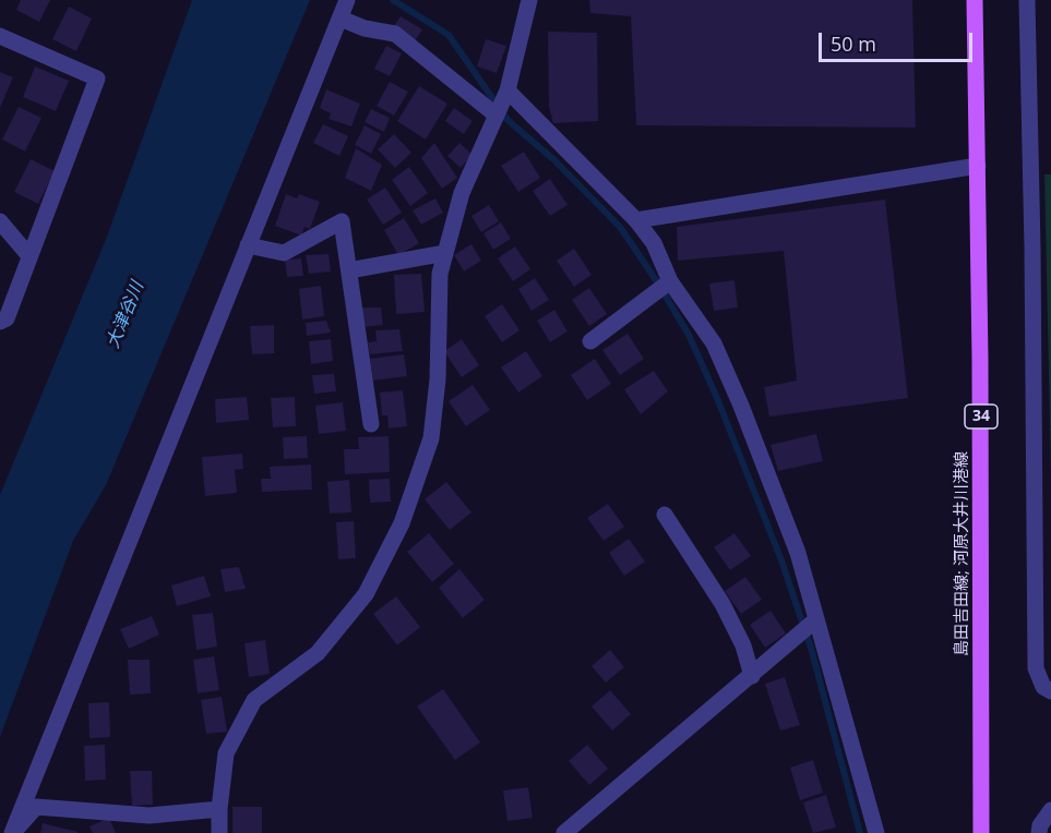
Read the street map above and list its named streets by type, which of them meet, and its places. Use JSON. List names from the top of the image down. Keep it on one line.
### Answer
{"streets":{"main road":["34","島田吉田線; 河原大井川港線"]},"water":["大津谷川"],"scale_bar":"50 m"}
